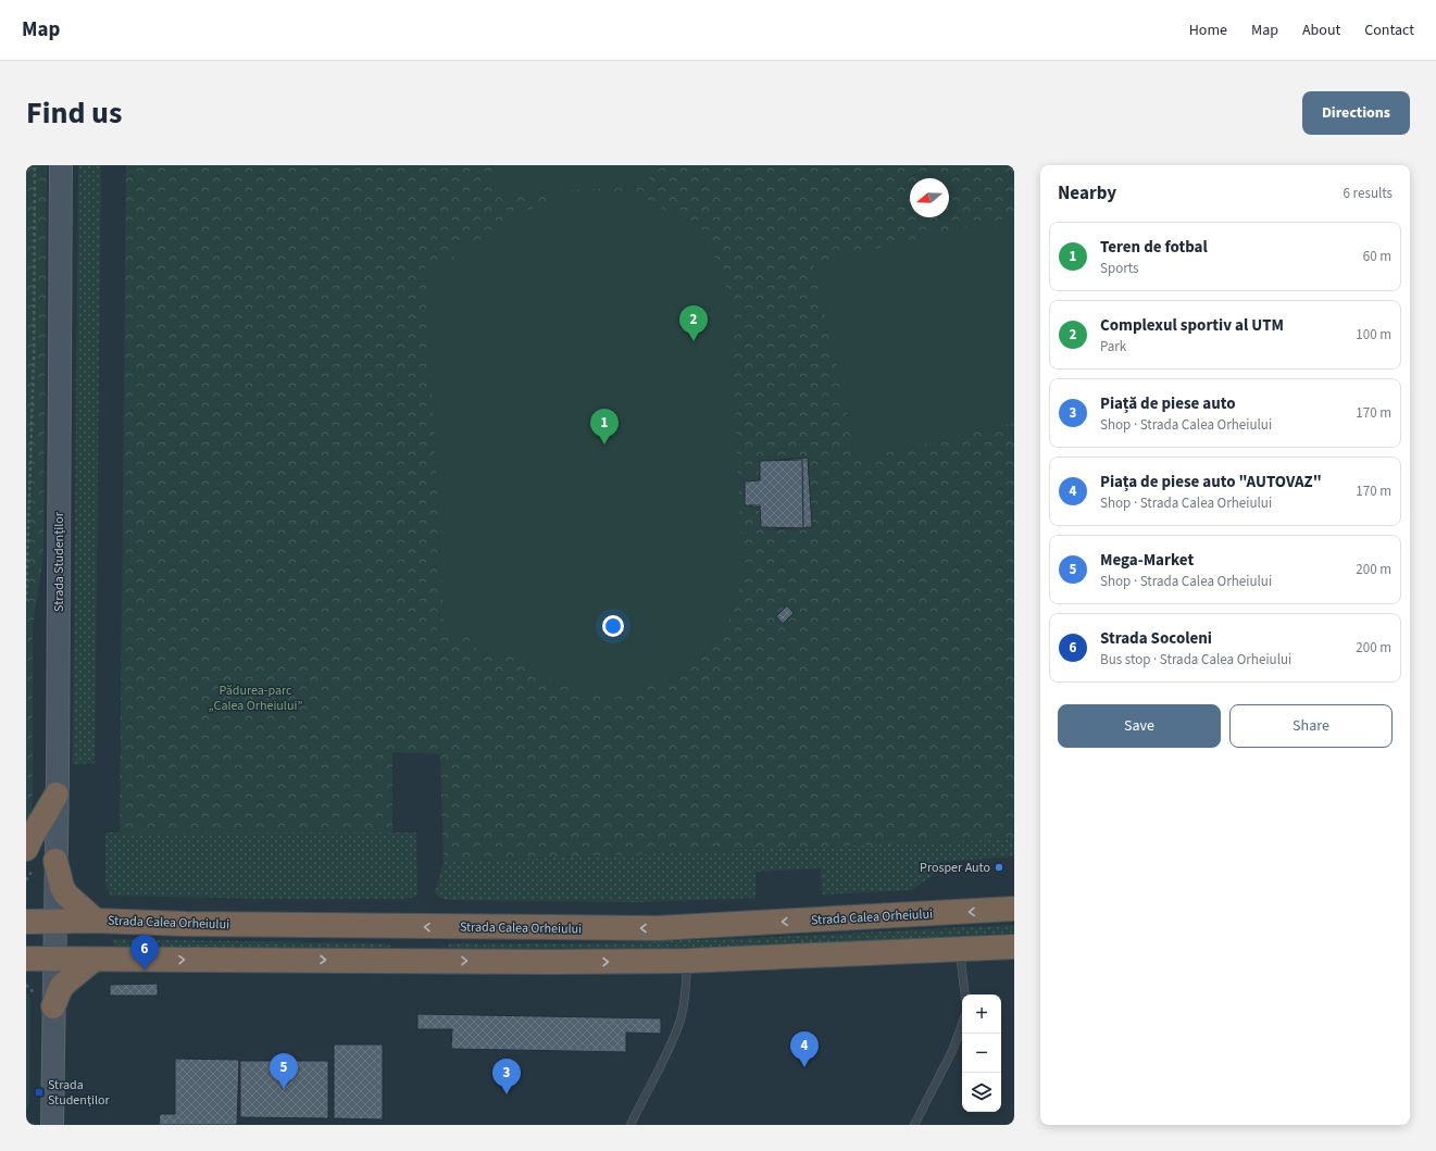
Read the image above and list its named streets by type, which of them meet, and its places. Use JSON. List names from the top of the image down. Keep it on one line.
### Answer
{"streets":{"highway":["Strada Calea Orheiului"],"main road":["Strada Studenților"]},"crossings":[["Strada Studenților","Strada Calea Orheiului"]],"parks":["Pădurea-parc „Calea Orheiului”"],"places":{"other":["Prosper Auto"],"transit":["Strada Studenților"]},"north":"left","page":{"header":"Map","nav":["Home","Map","About","Contact"],"title":"Find us","buttons":["Directions",["Save","Share"]],"heading":["Nearby","6 results"],"list":[{"mark":"1","name":"Teren de fotbal","note":"Sports","value":"60 m"},{"mark":"2","name":"Complexul sportiv al UTM","note":"Park","value":"100 m"},{"mark":"3","name":"Piață de piese auto","note":"Shop · Strada Calea Orheiului","value":"170 m"},{"mark":"4","name":"Piața de piese auto \"AUTOVAZ\"","note":"Shop · Strada Calea Orheiului","value":"170 m"},{"mark":"5","name":"Mega-Market","note":"Shop · Strada Calea Orheiului","value":"200 m"},{"mark":"6","name":"Strada Socoleni","note":"Bus stop · Strada Calea Orheiului","value":"200 m"}],"pins":["2","1","6","4","5","3"],"map_buttons":["+","−"]}}
